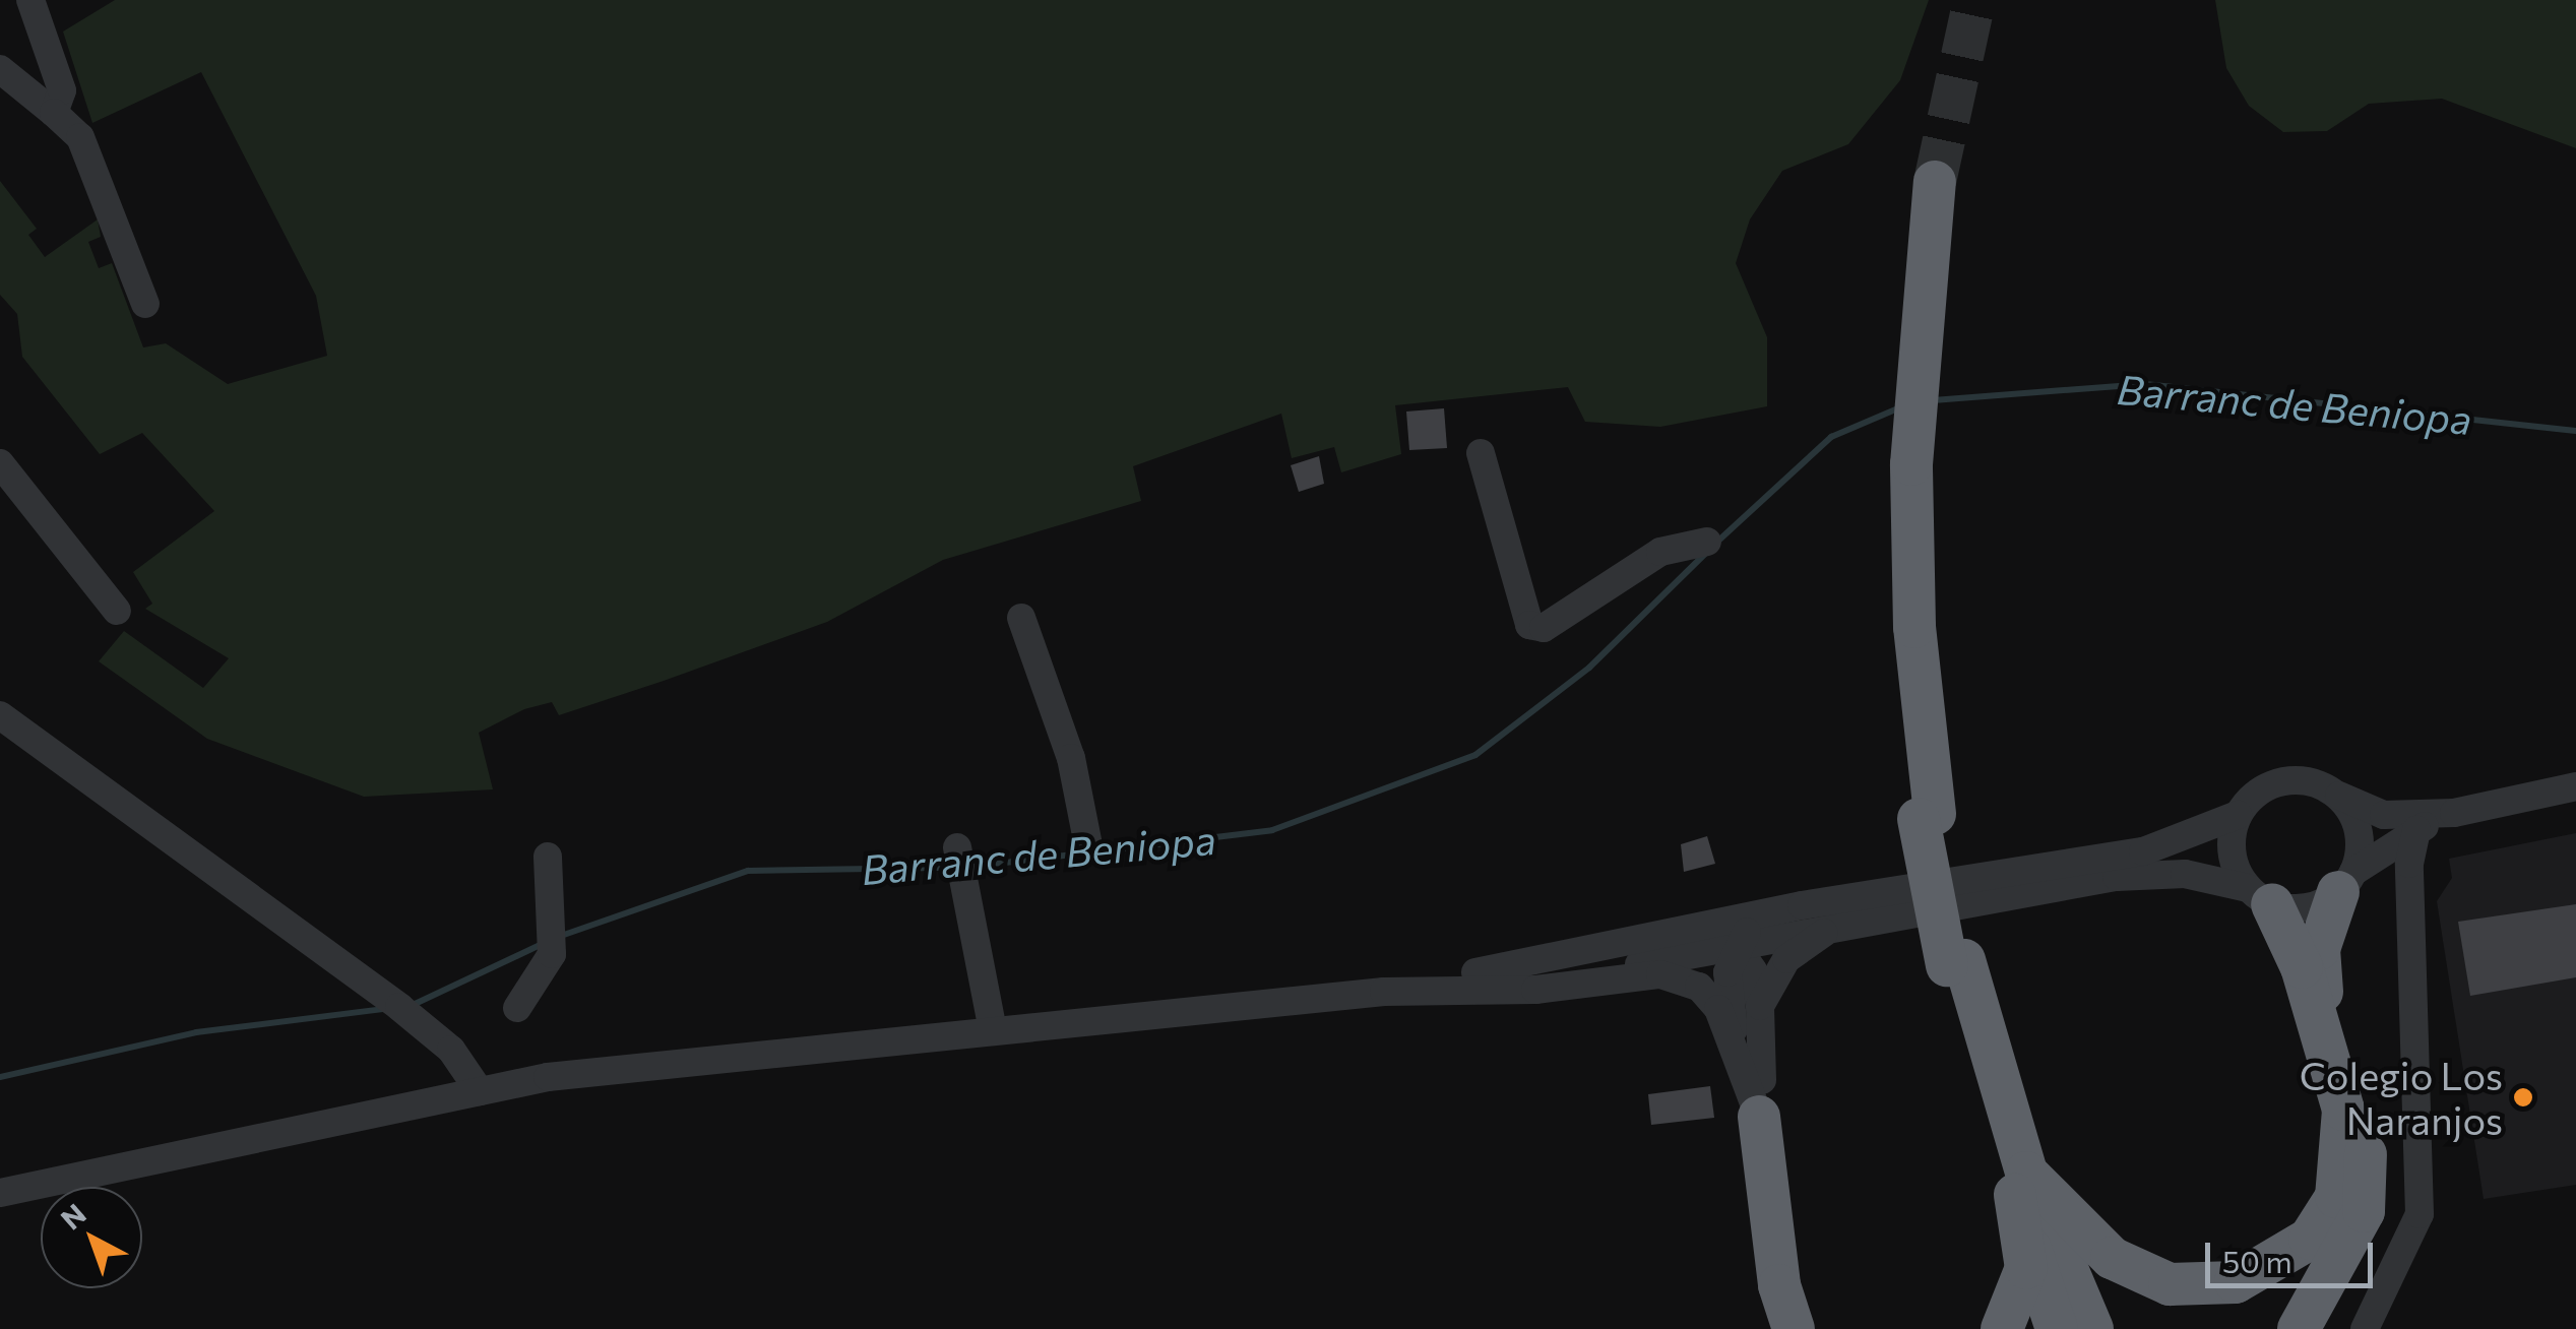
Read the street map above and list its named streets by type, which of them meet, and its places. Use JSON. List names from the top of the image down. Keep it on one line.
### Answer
{"water":["Barranc de Beniopa"],"places":["Colegio Los Naranjos"],"scale_bar":"50 m","north":"top left"}
